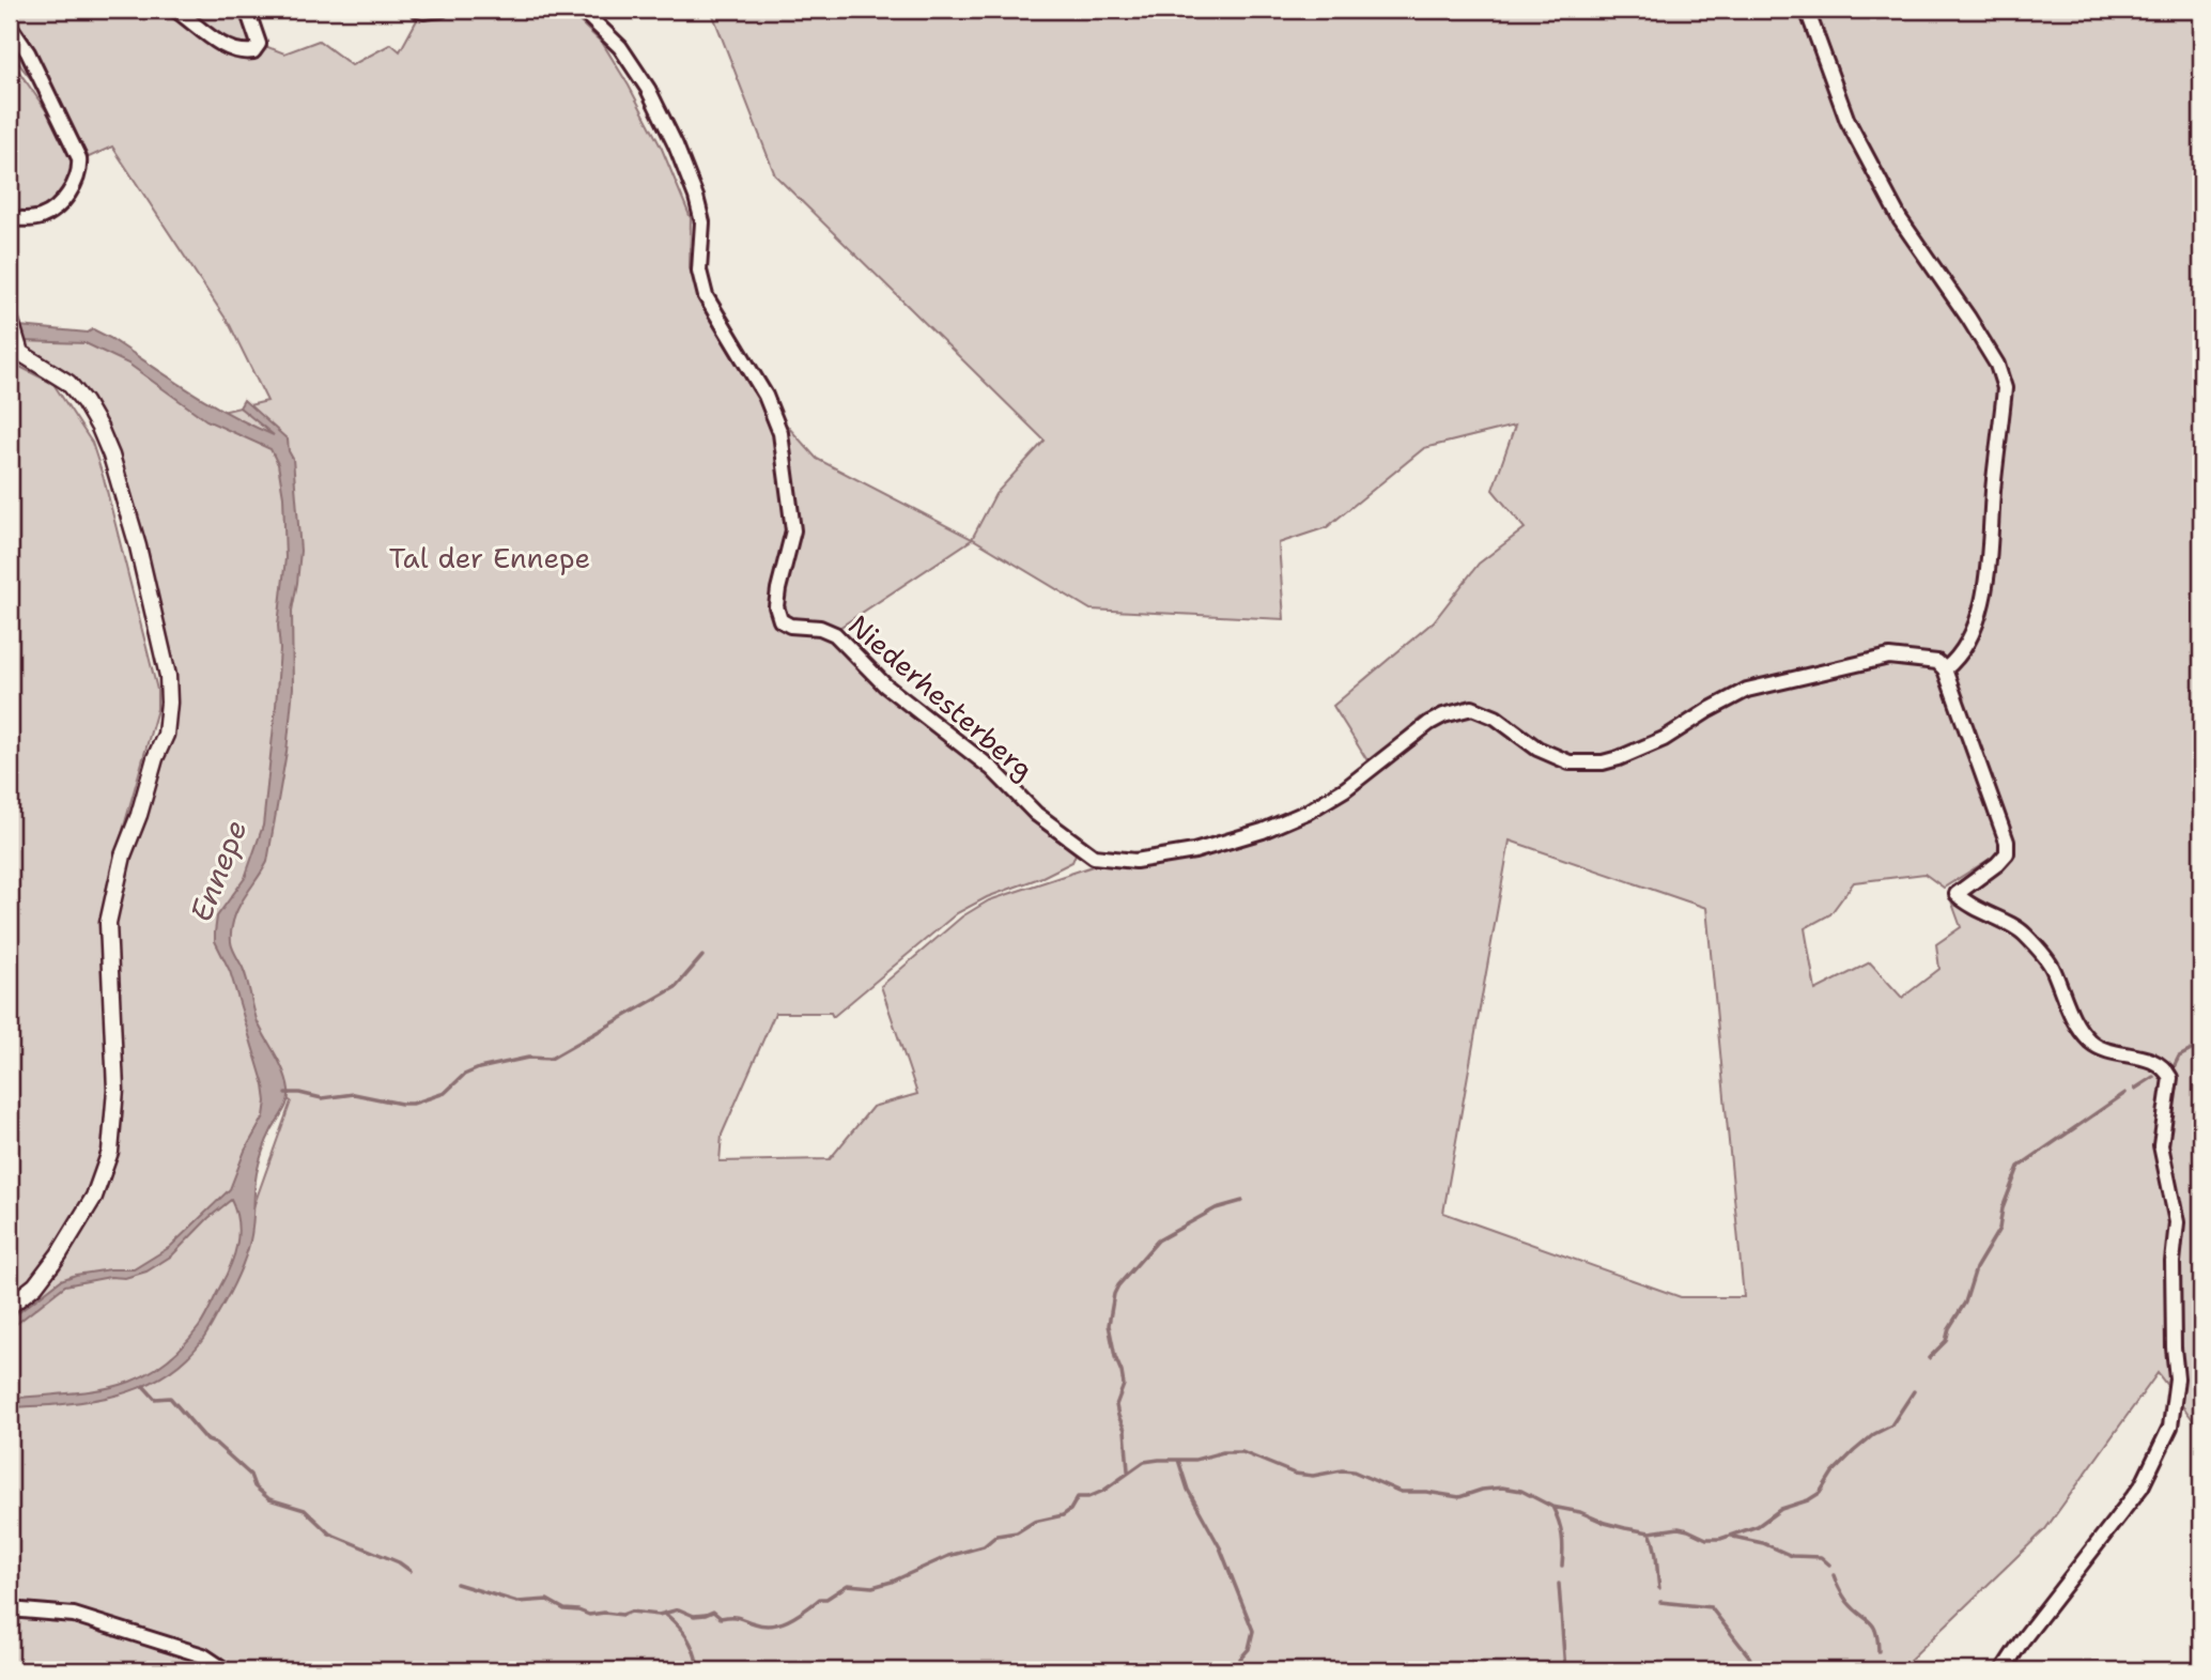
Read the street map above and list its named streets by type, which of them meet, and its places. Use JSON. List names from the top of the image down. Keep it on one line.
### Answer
{"streets":{"street":["Niederhesterberg"]},"water":["Ennepe"],"parks":["Tal der Ennepe"]}
